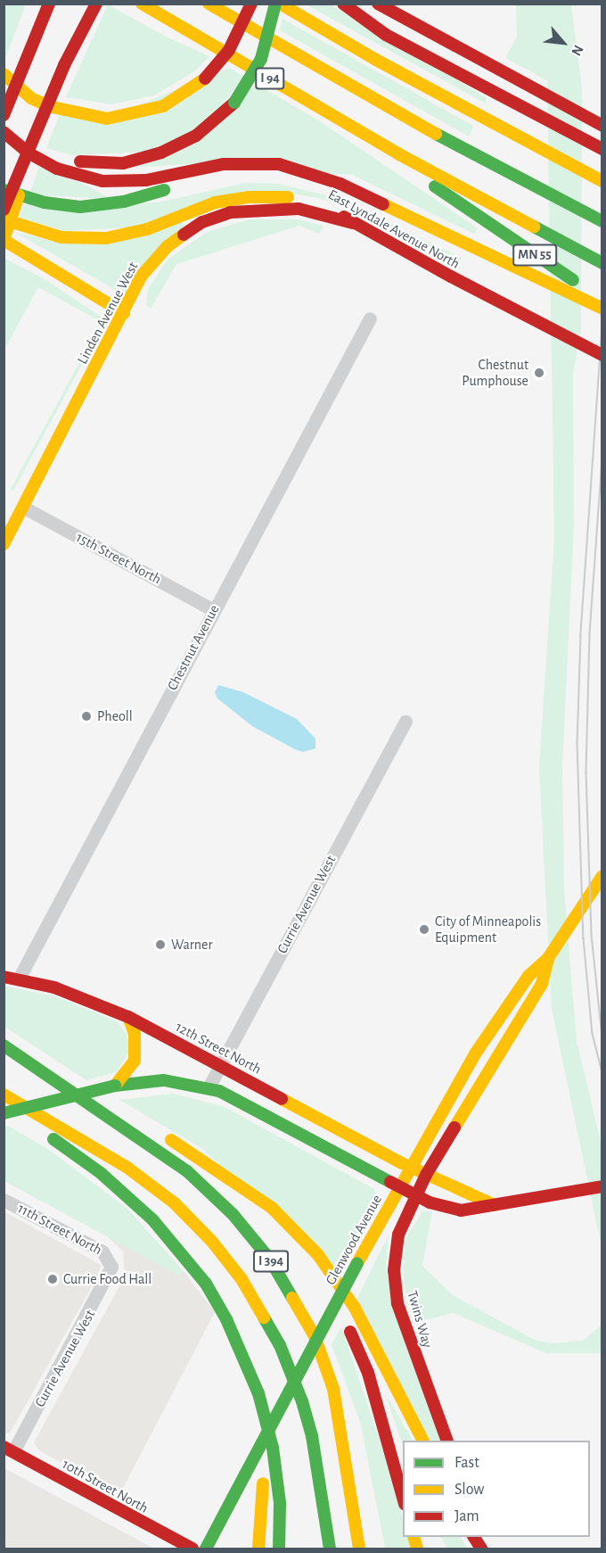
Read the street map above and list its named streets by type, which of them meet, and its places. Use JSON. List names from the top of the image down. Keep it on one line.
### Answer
{"streets":{"main road":["I 94","East Lyndale Avenue North","MN 55","Linden Avenue West","12th Street North","Glenwood Avenue","I 394","Twins Way","10th Street North"],"street":["15th Street North","Chestnut Avenue","Currie Avenue West","11th Street North"]},"crossings":[["I 94","MN 55"],["East Lyndale Avenue North","Linden Avenue West"],["Linden Avenue West","15th Street North"],["15th Street North","Chestnut Avenue"],["Chestnut Avenue","12th Street North"],["Currie Avenue West","12th Street North"],["Currie Avenue West","11th Street North"],["Currie Avenue West","10th Street North"],["12th Street North","Glenwood Avenue"],["12th Street North","Twins Way"],["Glenwood Avenue","Twins Way"]],"places":["Chestnut Pumphouse","Pheoll","City of Minneapolis Equipment","Warner","Currie Food Hall"],"legend":["Fast","Slow","Jam"],"north":"bottom right"}
